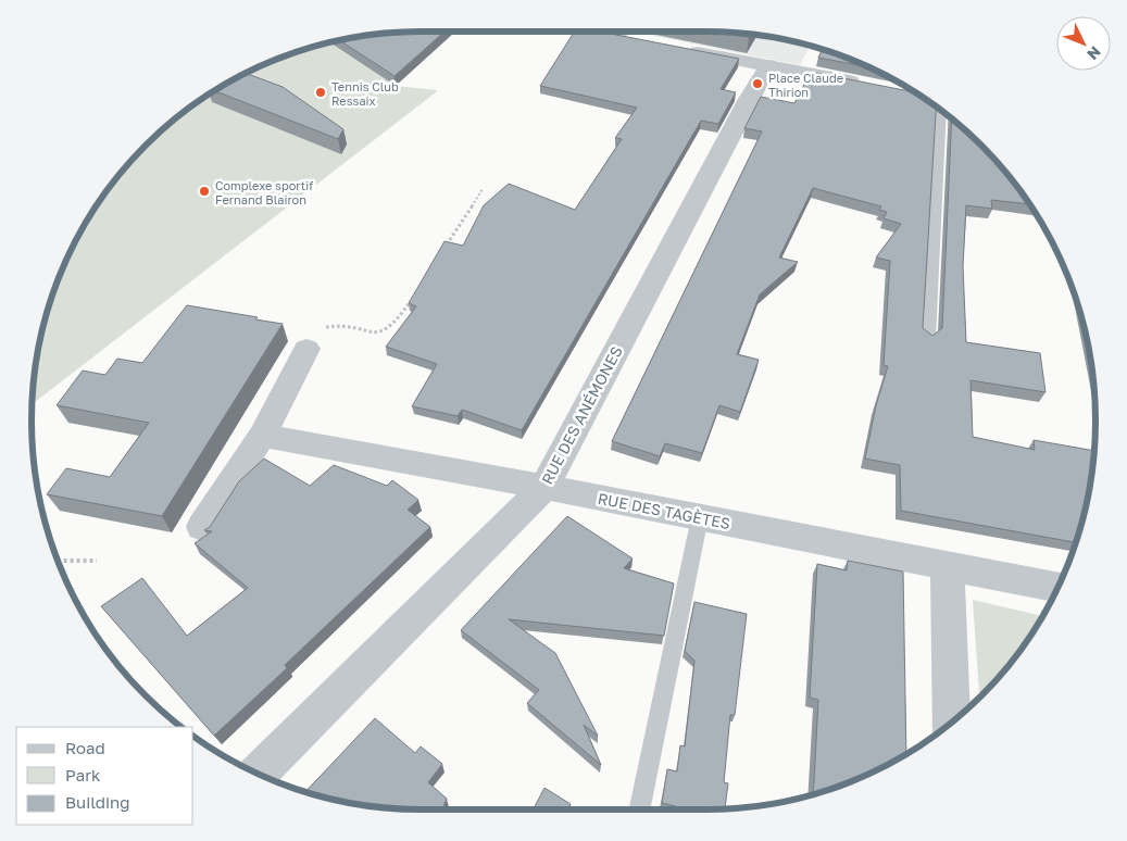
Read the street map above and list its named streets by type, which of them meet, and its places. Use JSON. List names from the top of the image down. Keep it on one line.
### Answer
{"streets":{"street":["RUE DES ANÉMONES","RUE DES TAGÈTES"]},"crossings":[["RUE DES ANÉMONES","RUE DES TAGÈTES"]],"places":["Place Claude Thirion","Tennis Club Ressaix","Complexe sportif Fernand Blairon"],"legend":["Road","Park","Building"],"north":"bottom right"}
